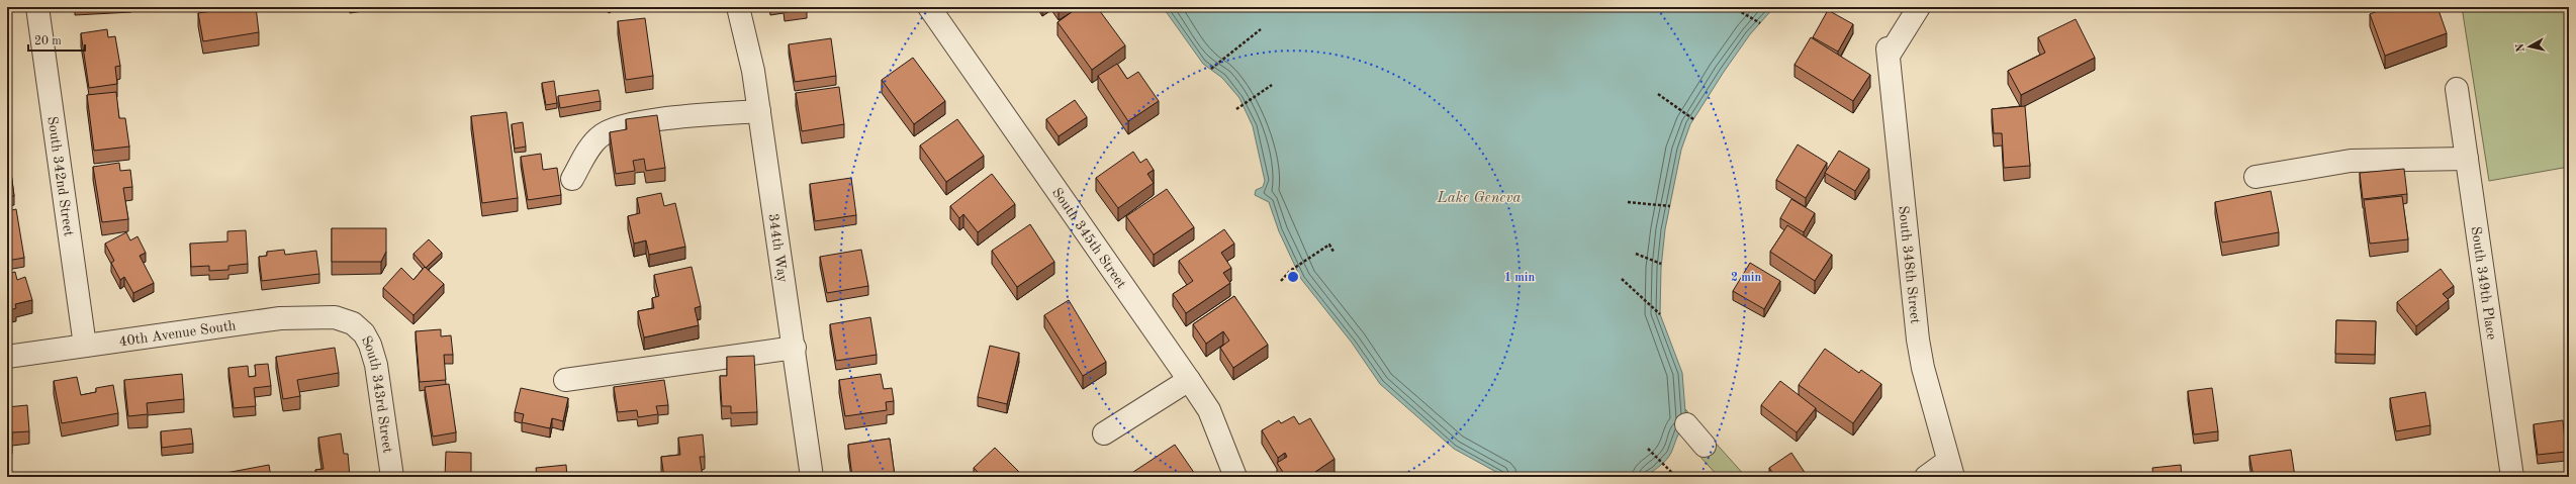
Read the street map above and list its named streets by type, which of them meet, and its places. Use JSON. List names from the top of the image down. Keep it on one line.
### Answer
{"streets":{"street":["South 342nd Street","South 345th Street","344th Way","South 348th Street","South 349th Place","40th Avenue South","South 343rd Street"]},"crossings":[["South 342nd Street","40th Avenue South"],["40th Avenue South","South 343rd Street"]],"water":["Lake Geneva"],"scale_bar":"20 m","north":"left","rings":["1 min","2 min"]}
